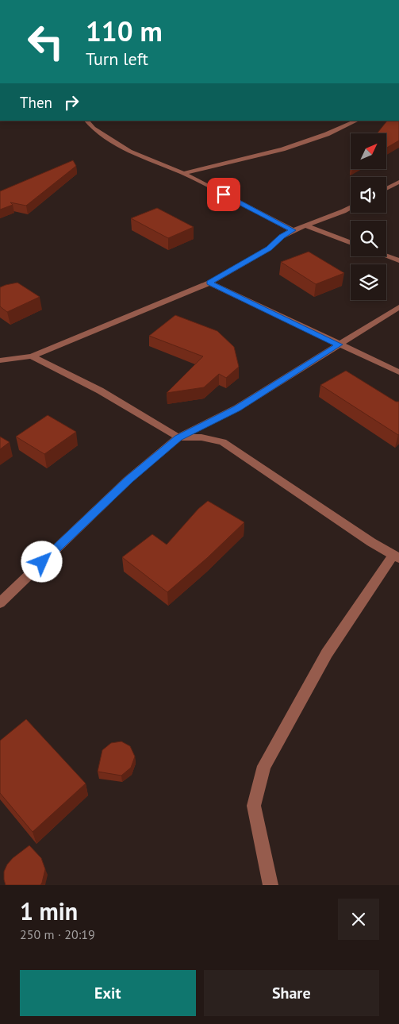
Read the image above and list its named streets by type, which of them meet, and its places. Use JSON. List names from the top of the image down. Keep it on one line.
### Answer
{"north":"top right","page":{"turn":["110 m","Turn left"],"then":"Then","heading":["1 min","250 m · 20:19"],"buttons":["Exit","Share"]}}
